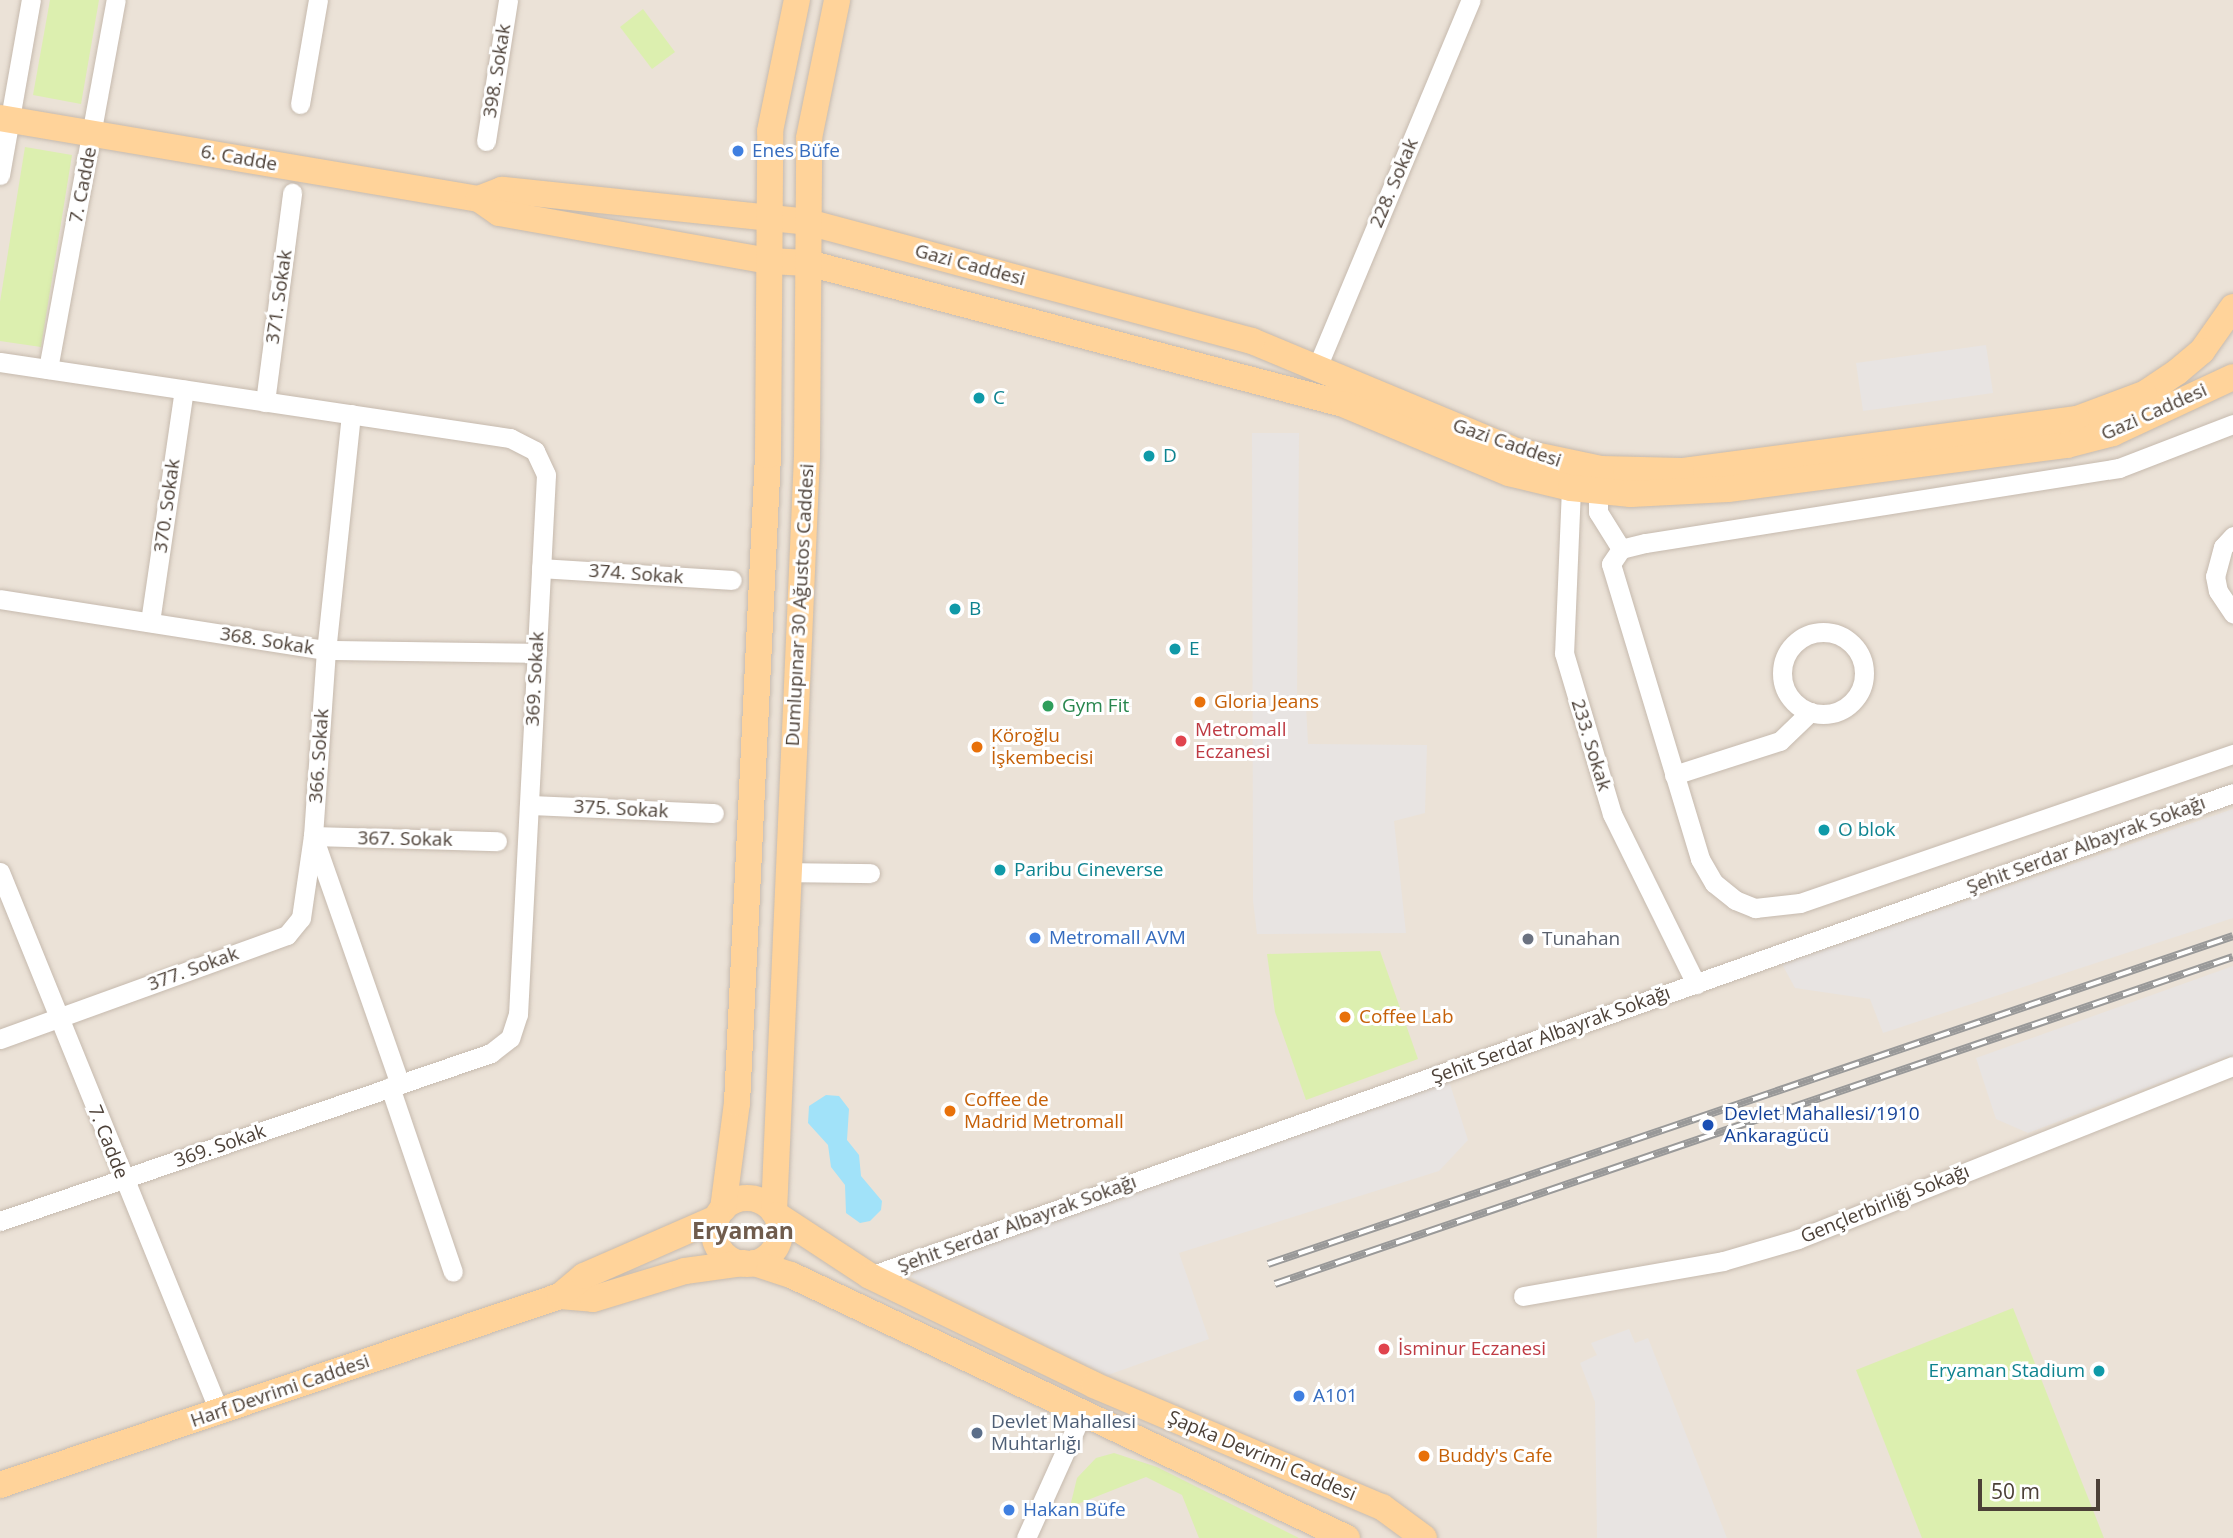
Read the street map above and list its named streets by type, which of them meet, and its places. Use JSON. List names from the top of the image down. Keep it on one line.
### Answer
{"streets":{"main road":["6. Cadde","Gazi Caddesi","Dumlupınar 30 Ağustos Caddesi","Harf Devrimi Caddesi","Şapka Devrimi Caddesi"],"street":["398. Sokak","228. Sokak","7. Cadde","371. Sokak","370. Sokak","374. Sokak","368. Sokak","369. Sokak","233. Sokak","366. Sokak","375. Sokak","367. Sokak","Şehit Serdar Albayrak Sokağı","377. Sokak","Gençlerbirliği Sokağı"]},"crossings":[["6. Cadde","7. Cadde"],["6. Cadde","Gazi Caddesi"],["6. Cadde","Dumlupınar 30 Ağustos Caddesi"],["228. Sokak","Gazi Caddesi"],["7. Cadde","369. Sokak"],["7. Cadde","377. Sokak"],["7. Cadde","Harf Devrimi Caddesi"],["Gazi Caddesi","Dumlupınar 30 Ağustos Caddesi"],["Gazi Caddesi","233. Sokak"],["371. Sokak","369. Sokak"],["370. Sokak","368. Sokak"],["370. Sokak","369. Sokak"],["374. Sokak","369. Sokak"],["Dumlupınar 30 Ağustos Caddesi","Harf Devrimi Caddesi"],["Dumlupınar 30 Ağustos Caddesi","Şapka Devrimi Caddesi"],["368. Sokak","369. Sokak"],["368. Sokak","366. Sokak"],["369. Sokak","366. Sokak"],["369. Sokak","375. Sokak"],["233. Sokak","Şehit Serdar Albayrak Sokağı"],["366. Sokak","367. Sokak"],["366. Sokak","377. Sokak"],["367. Sokak","377. Sokak"],["Şehit Serdar Albayrak Sokağı","Şapka Devrimi Caddesi"],["Harf Devrimi Caddesi","Şapka Devrimi Caddesi"]],"districts":["Eryaman"],"places":["Enes Büfe","C","D","B","E","Gloria Jeans","Gym Fit","Metromall Eczanesi","Köroğlu İşkembecisi","O blok","Paribu Cineverse","Metromall AVM","Tunahan","Coffee Lab","Coffee de Madrid Metromall","Devlet Mahallesi/1910 Ankaragücü","İsminur Eczanesi","Eryaman Stadium","A101","Devlet Mahallesi Muhtarlığı","Buddy's Cafe","Hakan Büfe"],"scale_bar":"50 m"}
